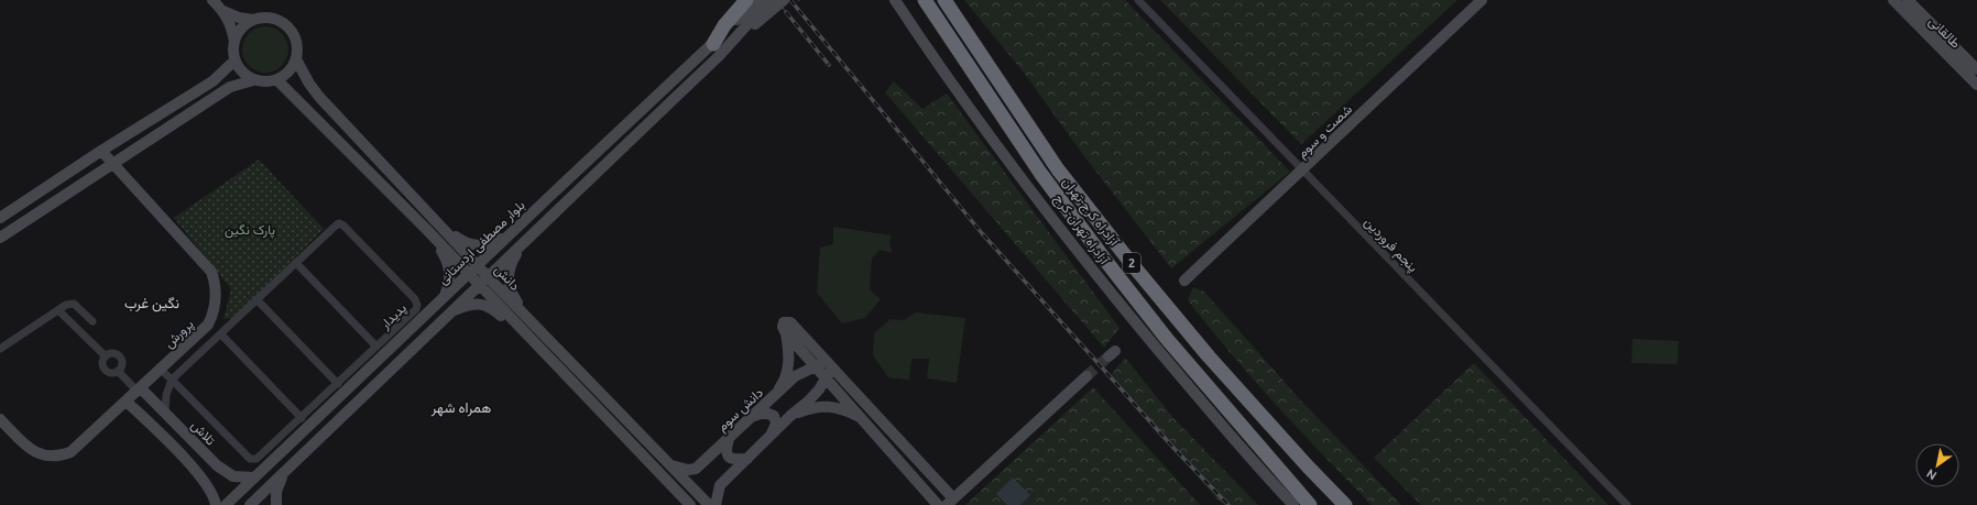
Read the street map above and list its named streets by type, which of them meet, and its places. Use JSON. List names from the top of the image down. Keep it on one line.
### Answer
{"streets":{"highway":["آزادراه کرج-تهران","آزادراه تهران-کرج","2"],"street":["طالقانی","شصت و سوم","بلوار مصطفی اردستانی","پنجم فروردین","دانش","پدیدار","پرورش","دانش سوم","تلاش"]},"crossings":[["شصت و سوم","پنجم فروردین"],["بلوار مصطفی اردستانی","دانش"],["بلوار مصطفی اردستانی","تلاش"],["دانش","دانش سوم"],["پرورش","تلاش"]],"districts":["نگین غرب","همراه شهر"],"parks":["پارک نگین"],"north":"bottom left"}
